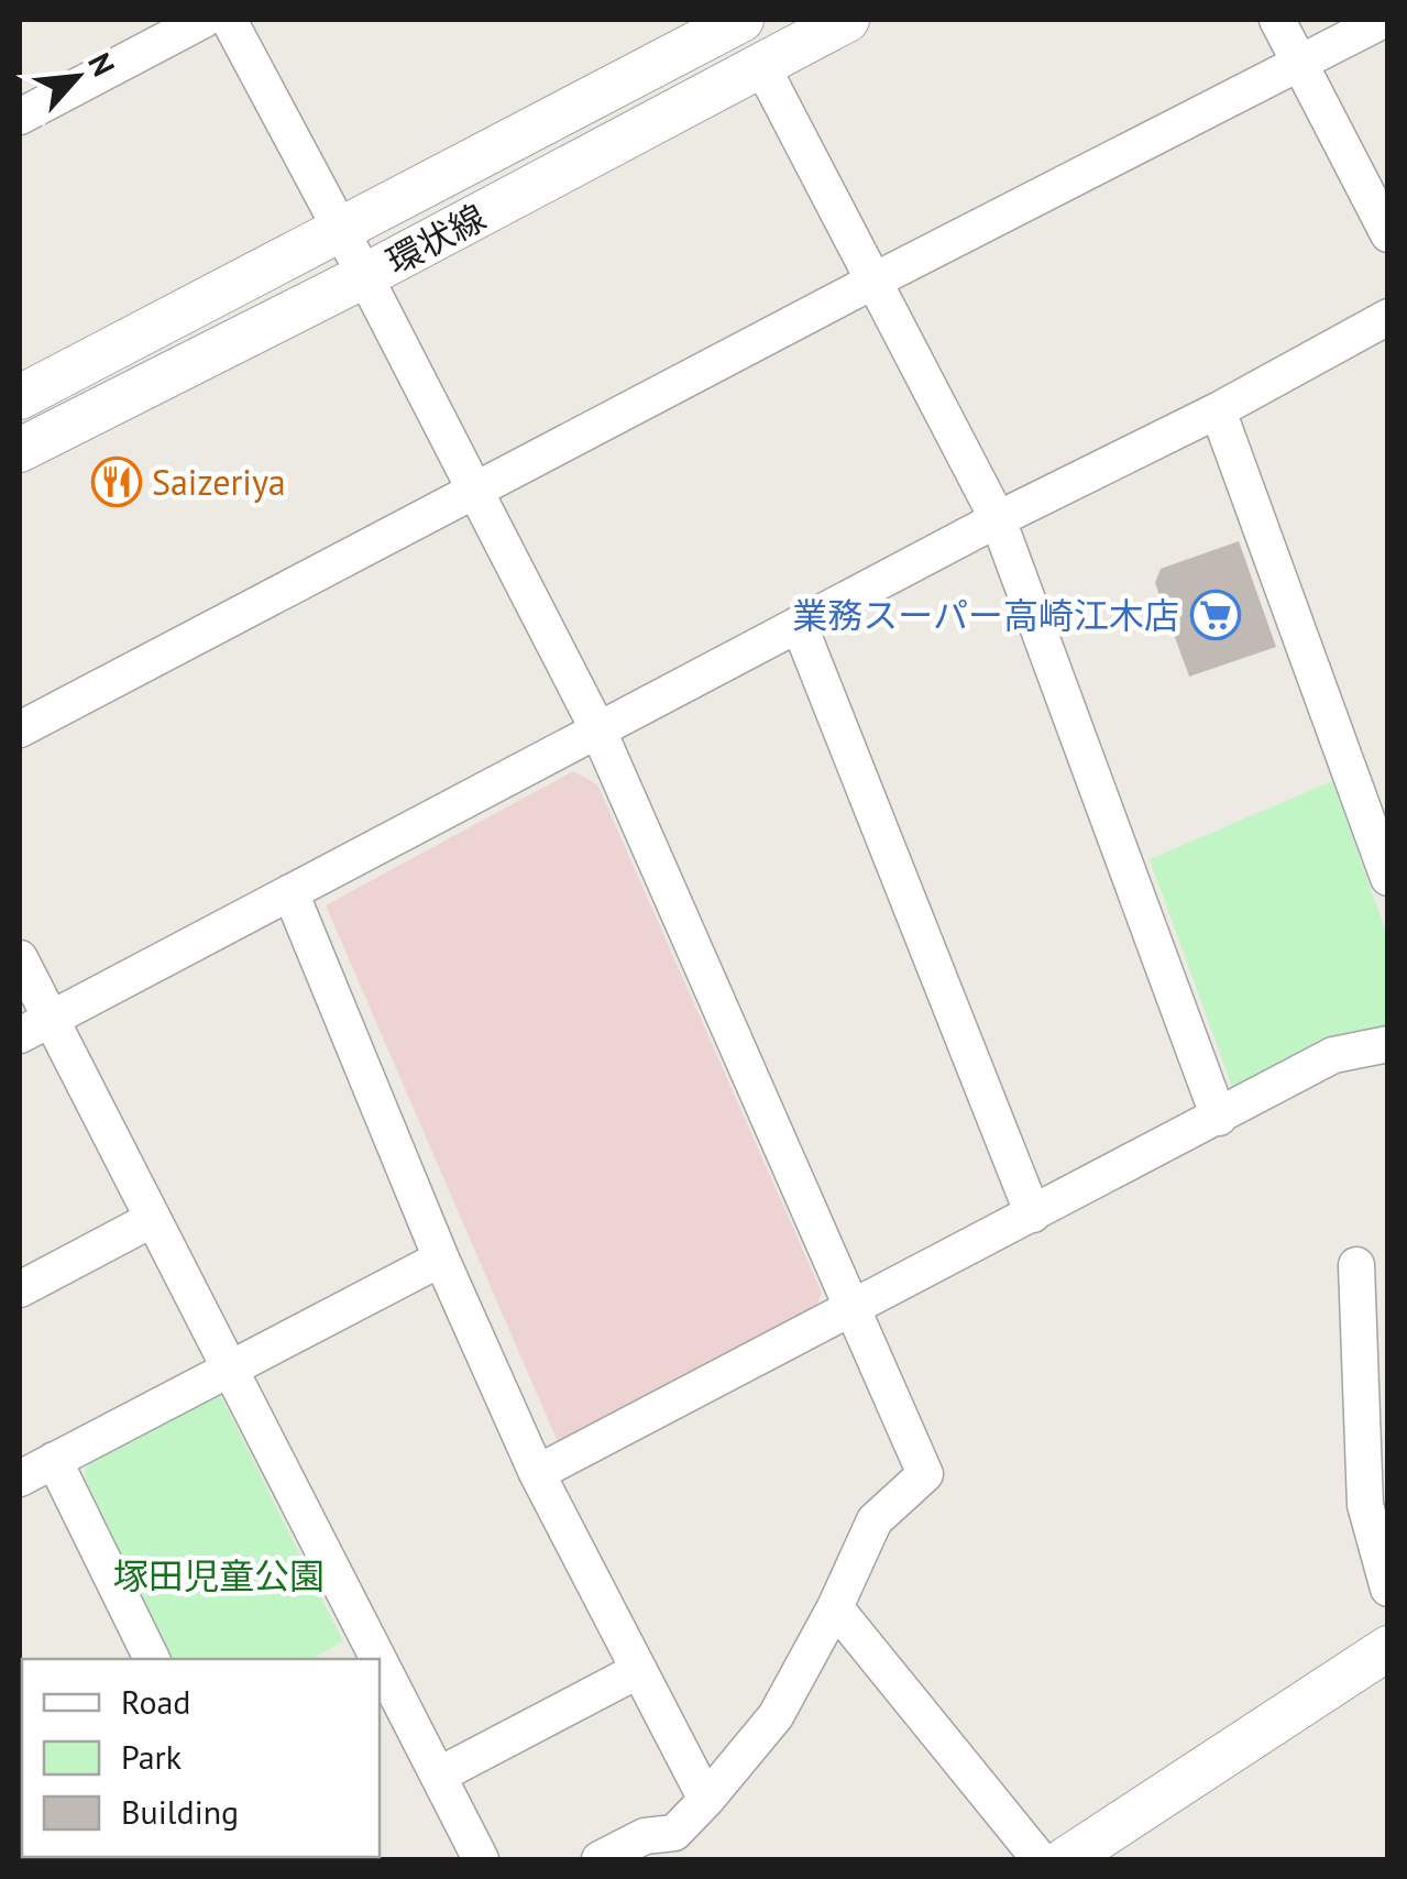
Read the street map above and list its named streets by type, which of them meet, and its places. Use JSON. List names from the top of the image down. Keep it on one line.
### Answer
{"streets":{"street":["環状線"]},"parks":["塚田児童公園"],"places":{"restaurant":["Saizeriya"],"supermarket":["業務スーパー高崎江木店"]},"legend":["Road","Park","Building"],"north":"top right"}
